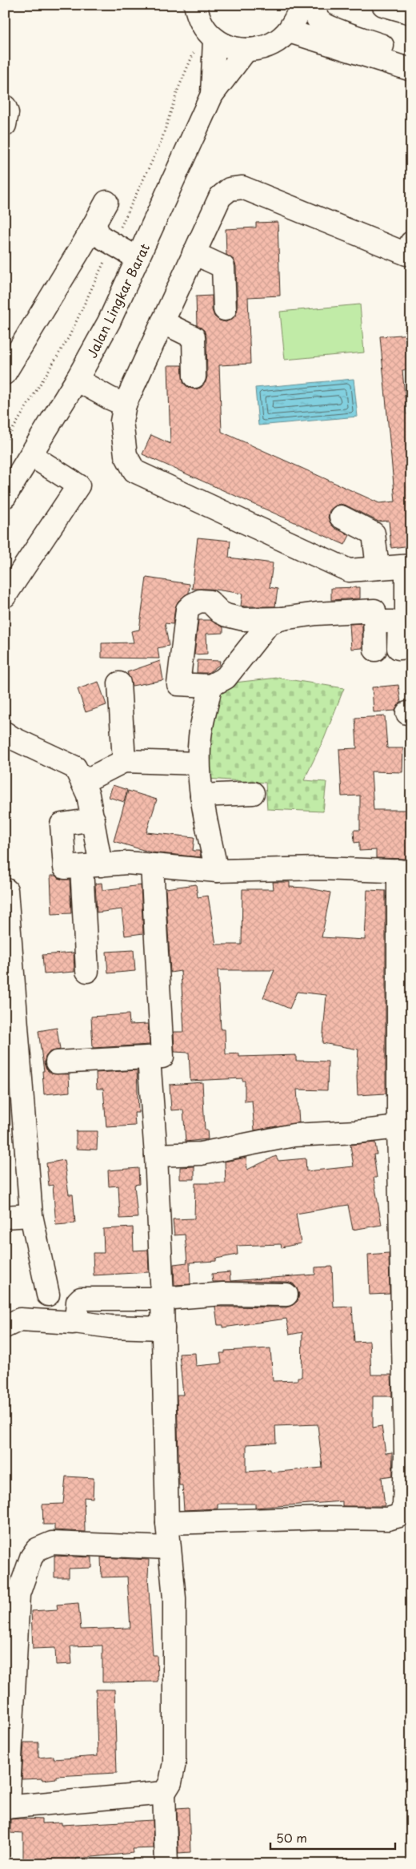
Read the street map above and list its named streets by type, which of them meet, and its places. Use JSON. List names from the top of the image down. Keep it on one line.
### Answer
{"streets":{"street":["Jalan Lingkar Barat"]},"scale_bar":"50 m"}
